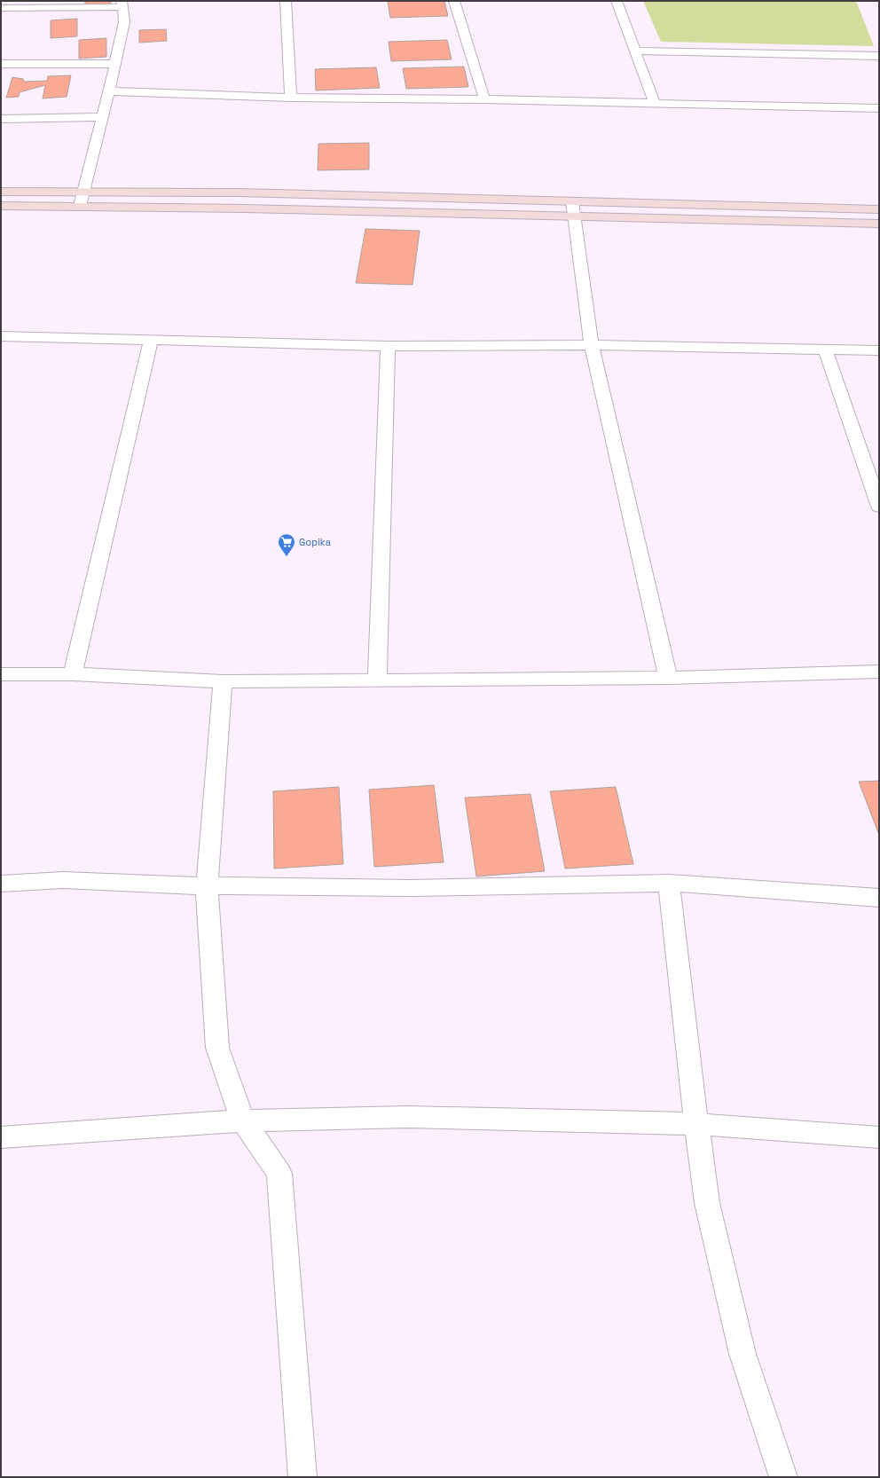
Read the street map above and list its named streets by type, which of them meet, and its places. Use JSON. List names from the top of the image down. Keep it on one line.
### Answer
{"places":{"supermarket":["Gopika"]}}
